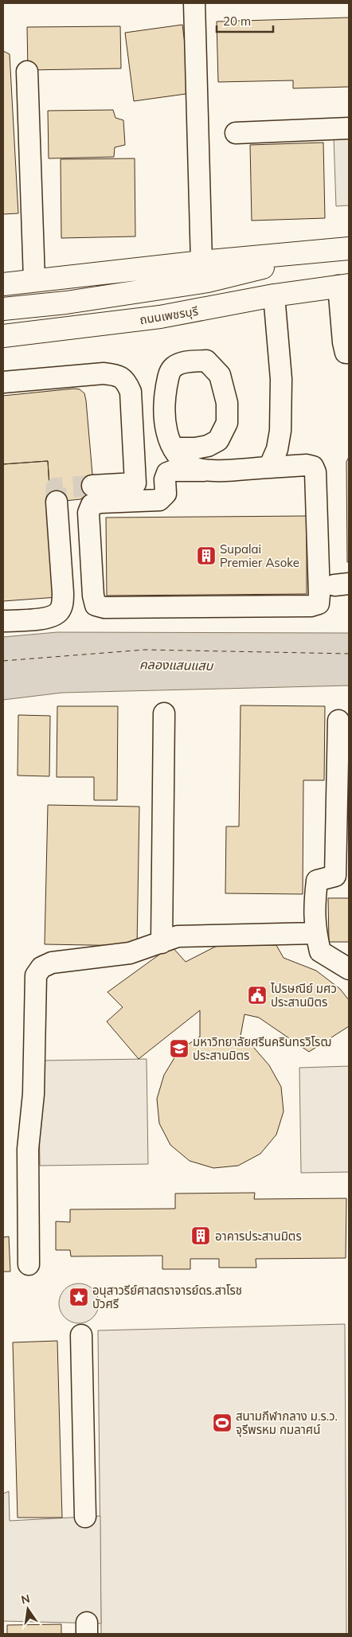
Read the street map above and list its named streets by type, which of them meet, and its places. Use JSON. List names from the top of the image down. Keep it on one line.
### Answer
{"streets":{"main road":["ถนนเพชรบุรี"]},"water":["คลองแสนแสบ"],"places":{"building":["Supalai Premier Asoke","อาคารประสานมิตร"],"public building":["ไปรษณีย์ มศว ประสานมิตร"],"school or university":["มหาวิทยาลัยศรีนครินทรวิโรฒ ประสานมิตร"],"place":["อนุสาวรีย์ศาสตราจารย์ดร.สาโรช บัวศรี"],"sports":["สนามกีฬากลาง ม.ร.ว. จุรีพรหม กมลาศน์"]},"scale_bar":"20 m","north":"top"}
